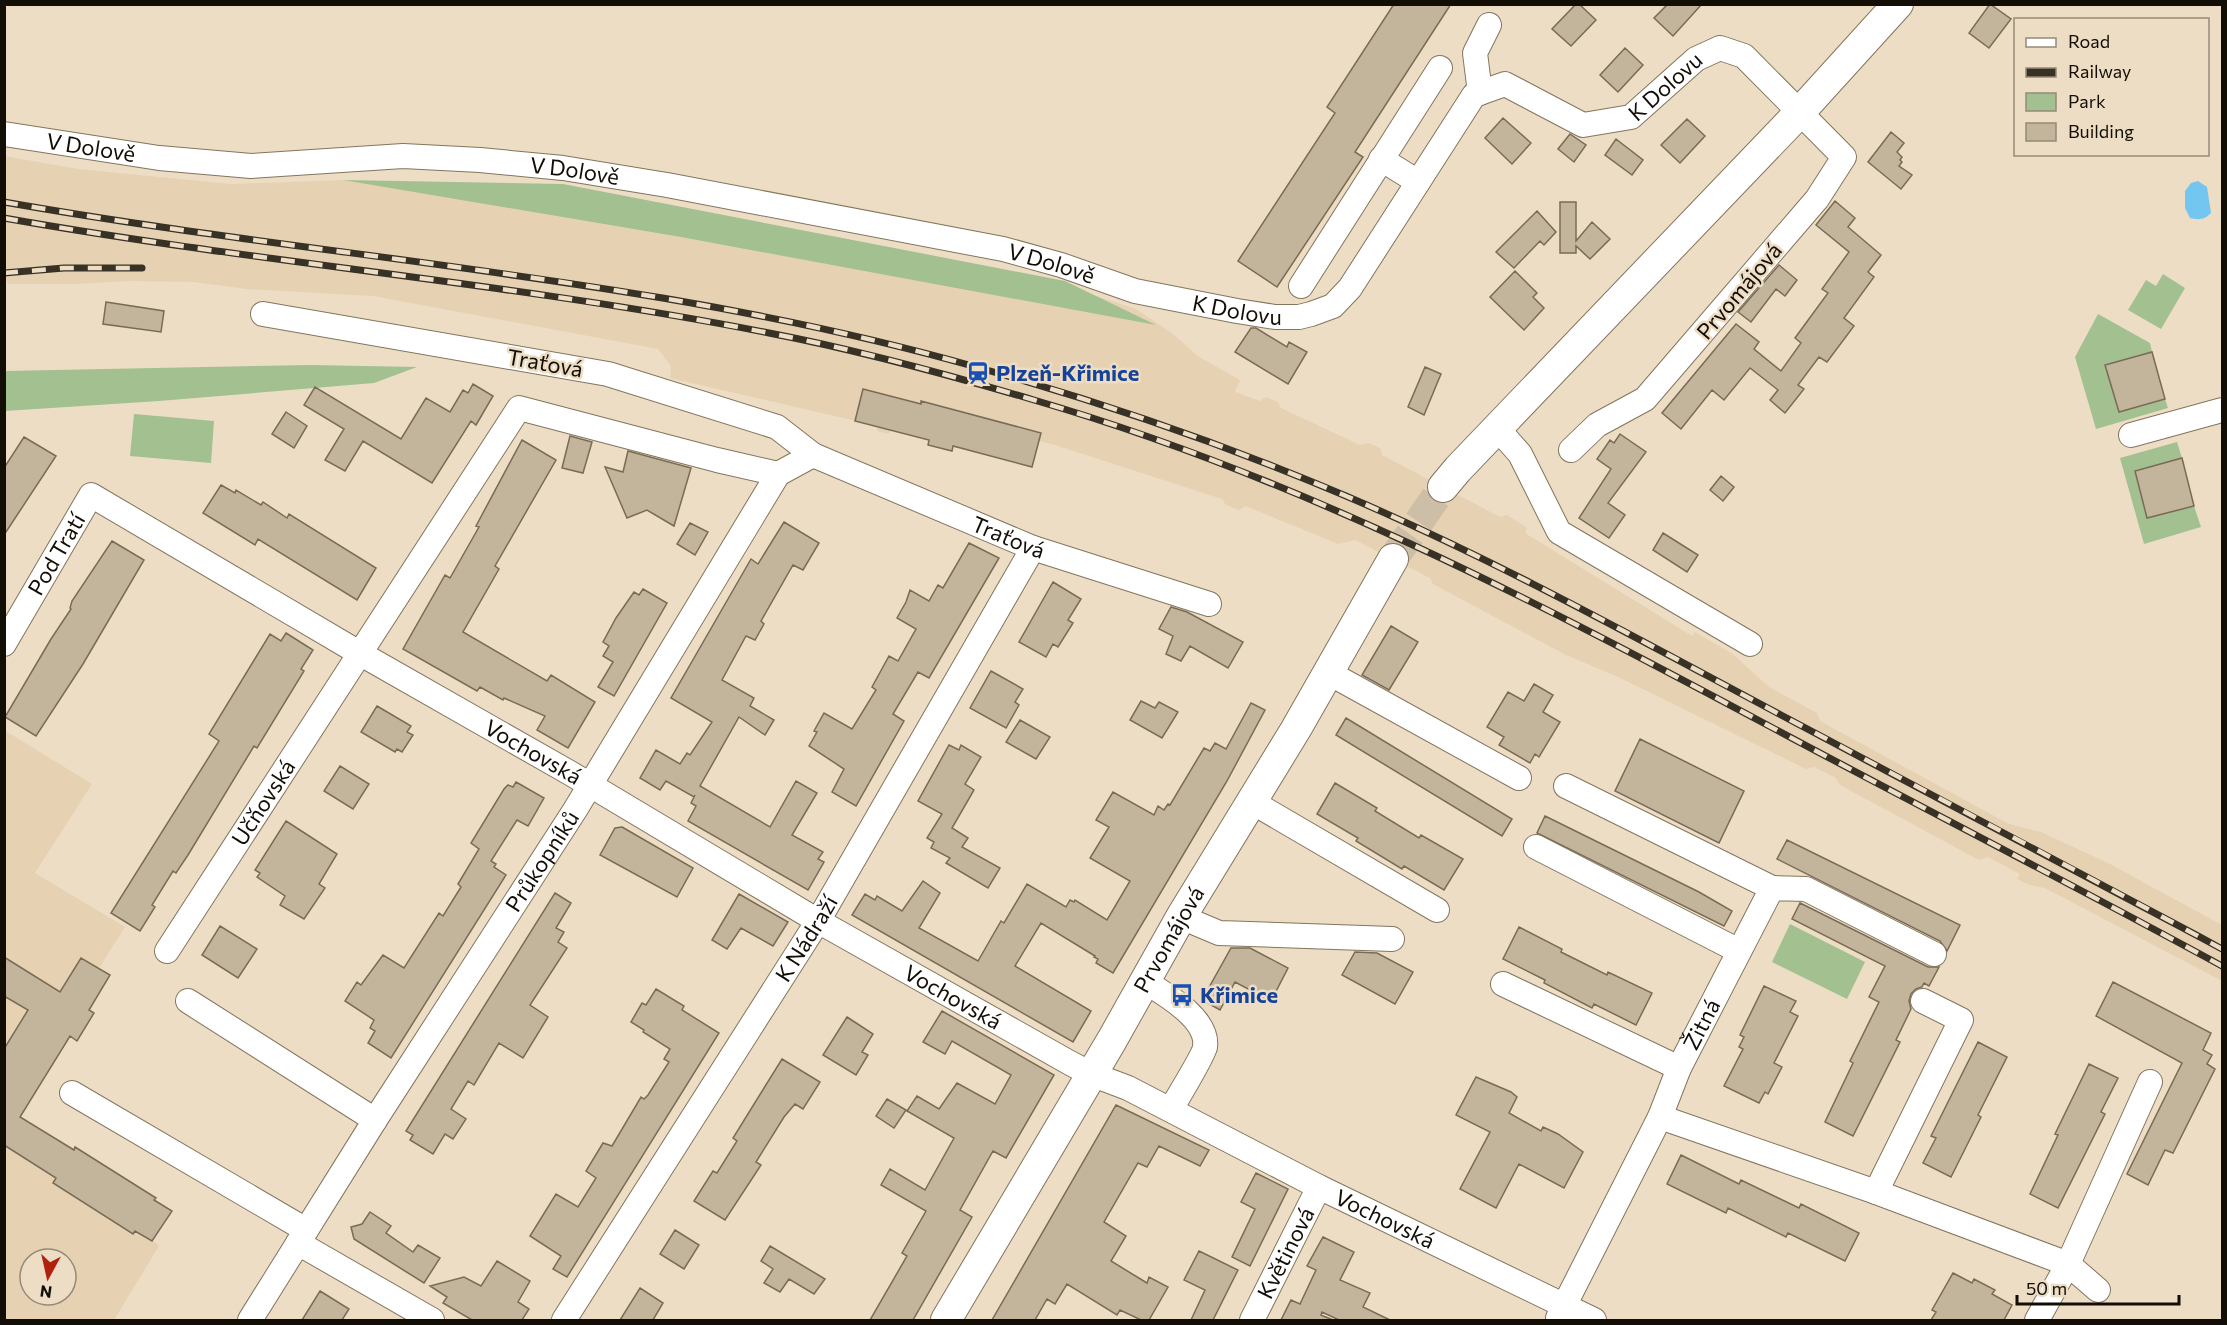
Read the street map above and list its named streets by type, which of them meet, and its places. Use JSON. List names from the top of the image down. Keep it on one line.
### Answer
{"streets":{"street":["K Dolovu","V Dolově","Prvomájová","Traťová","Pod Tratí","Vochovská","Učňovská","Průkopníků","K Nádraží","Žitná","Květinová"]},"crossings":[["K Dolovu","V Dolově"],["K Dolovu","Prvomájová"],["Prvomájová","Vochovská"],["Traťová","K Nádraží"],["Pod Tratí","Vochovská"],["Pod Tratí","Učňovská"],["Vochovská","Učňovská"],["Vochovská","Průkopníků"],["Vochovská","K Nádraží"],["Vochovská","Žitná"],["Vochovská","Květinová"],["Učňovská","Průkopníků"]],"places":{"station":["Plzeň-Křimice"],"bus stop":["Křimice"]},"legend":["Road","Railway","Park","Building"],"scale_bar":"50 m","north":"bottom"}
